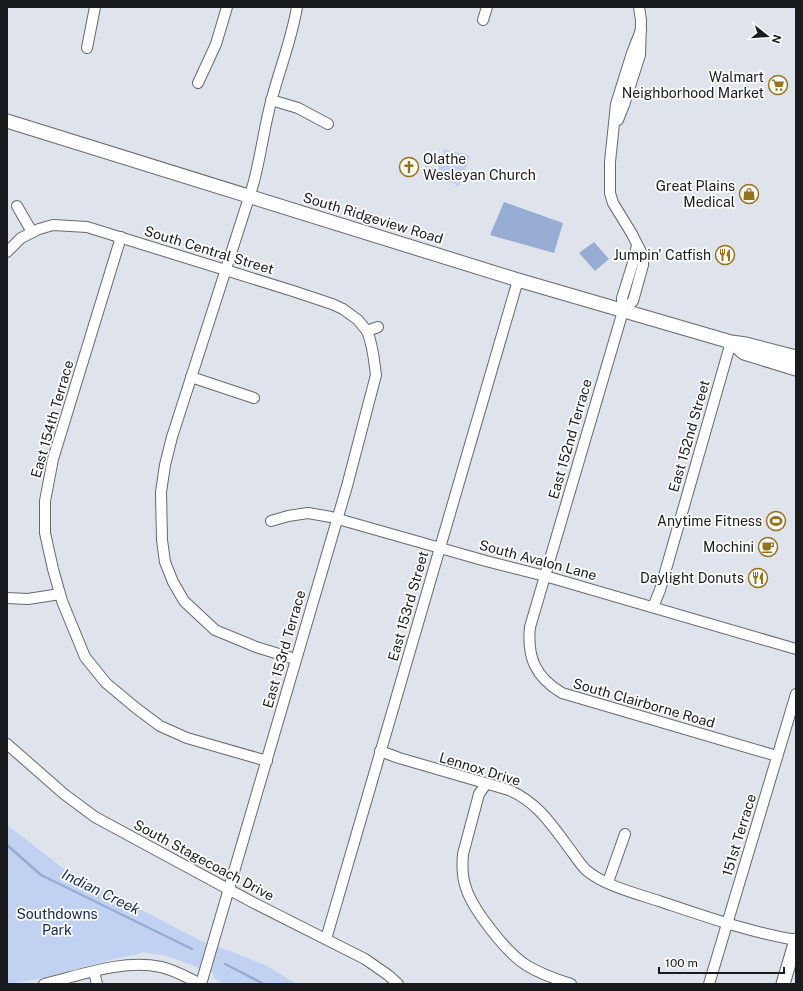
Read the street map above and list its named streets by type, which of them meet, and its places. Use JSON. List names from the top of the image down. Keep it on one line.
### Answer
{"streets":{"main road":["South Ridgeview Road"],"street":["South Central Street","East 154th Terrace","East 152nd Street","East 152nd Terrace","South Avalon Lane","East 153rd Street","East 153rd Terrace","South Clairborne Road","Lennox Drive","151st Terrace","South Stagecoach Drive"]},"crossings":[["South Ridgeview Road","East 152nd Street"],["South Ridgeview Road","East 152nd Terrace"],["South Ridgeview Road","East 153rd Street"],["South Central Street","East 154th Terrace"],["South Central Street","East 153rd Terrace"],["East 154th Terrace","East 153rd Terrace"],["East 152nd Street","South Avalon Lane"],["East 152nd Terrace","South Avalon Lane"],["East 152nd Terrace","South Clairborne Road"],["South Avalon Lane","East 153rd Street"],["South Avalon Lane","East 153rd Terrace"],["South Avalon Lane","South Clairborne Road"],["East 153rd Street","Lennox Drive"],["East 153rd Street","South Stagecoach Drive"],["East 153rd Terrace","South Stagecoach Drive"],["South Clairborne Road","151st Terrace"],["Lennox Drive","151st Terrace"]],"water":["Indian Creek"],"parks":["Southdowns Park"],"places":{"supermarket":["Walmart Neighborhood Market"],"church":["Olathe Wesleyan Church"],"shop":["Great Plains Medical"],"restaurant":["Jumpin' Catfish","Daylight Donuts"],"sports":["Anytime Fitness"],"cafe":["Mochini"]},"scale_bar":"100 m","north":"right"}
